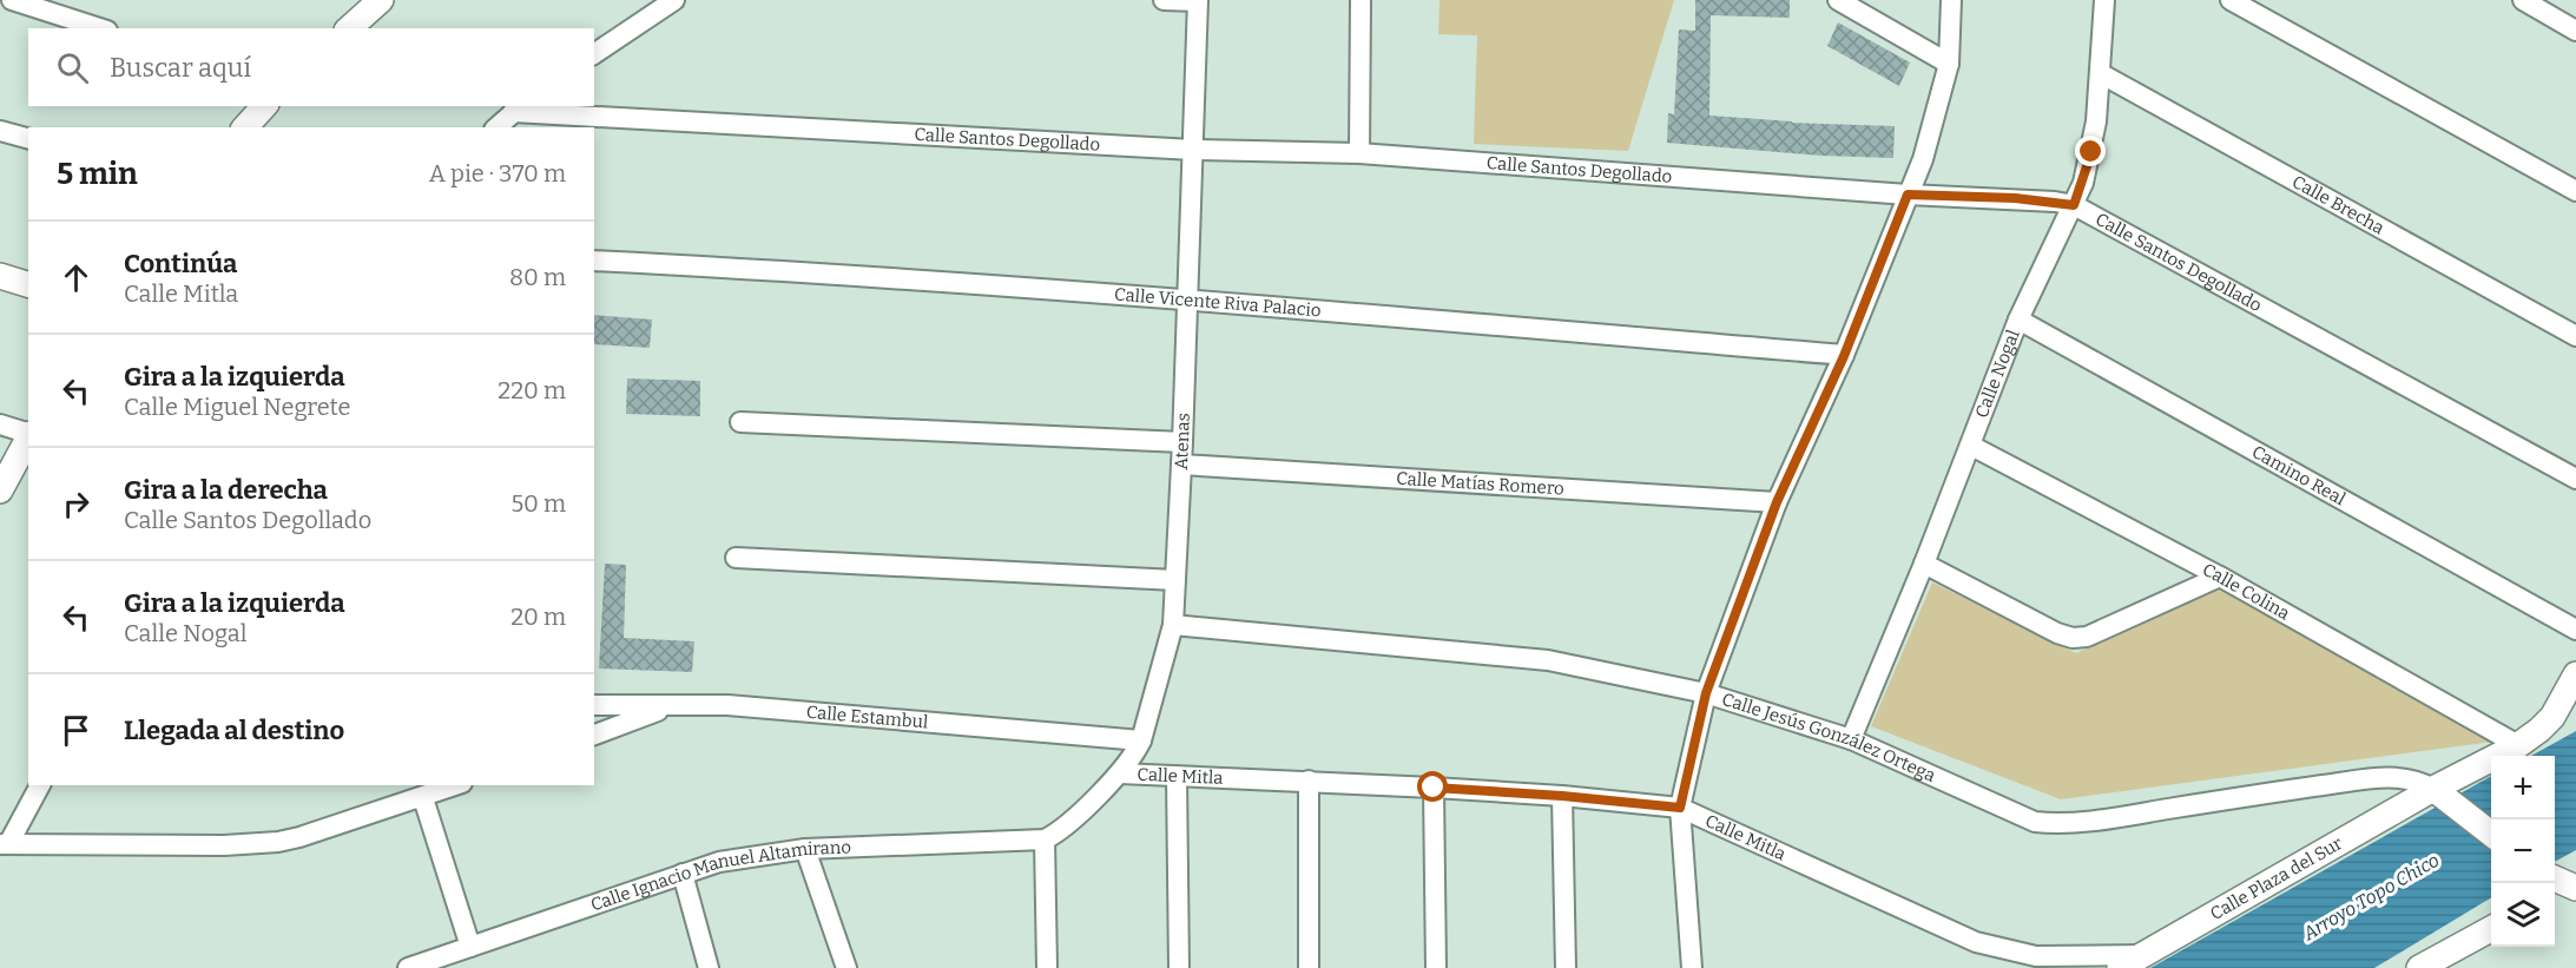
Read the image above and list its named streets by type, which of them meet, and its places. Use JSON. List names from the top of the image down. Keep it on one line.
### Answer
{"streets":{"street":["Calle Santos Degollado","Calle Brecha","Calle Vicente Riva Palacio","Calle Nogal","Atenas","Camino Real","Calle Matías Romero","Calle Colina","Calle Estambul","Calle Jesús González Ortega","Calle Mitla","Calle Ignacio Manuel Altamirano","Calle Plaza del Sur"]},"crossings":[["Calle Santos Degollado","Calle Nogal"],["Calle Santos Degollado","Atenas"],["Calle Brecha","Calle Nogal"],["Calle Vicente Riva Palacio","Atenas"],["Calle Nogal","Camino Real"],["Calle Nogal","Calle Colina"],["Calle Nogal","Calle Jesús González Ortega"],["Atenas","Calle Matías Romero"],["Atenas","Calle Estambul"],["Atenas","Calle Jesús González Ortega"],["Atenas","Calle Mitla"],["Atenas","Calle Ignacio Manuel Altamirano"],["Calle Colina","Calle Plaza del Sur"],["Calle Jesús González Ortega","Calle Plaza del Sur"],["Calle Mitla","Calle Plaza del Sur"]],"water":["Arroyo Topo Chico"],"page":{"search":"Buscar aquí","heading":["5 min","A pie · 370 m"],"list":[["Continúa","Calle Mitla","80 m"],["Gira a la izquierda","Calle Miguel Negrete","220 m"],["Gira a la derecha","Calle Santos Degollado","50 m"],["Gira a la izquierda","Calle Nogal","20 m"],"Llegada al destino"],"map_buttons":["+","−"]}}
